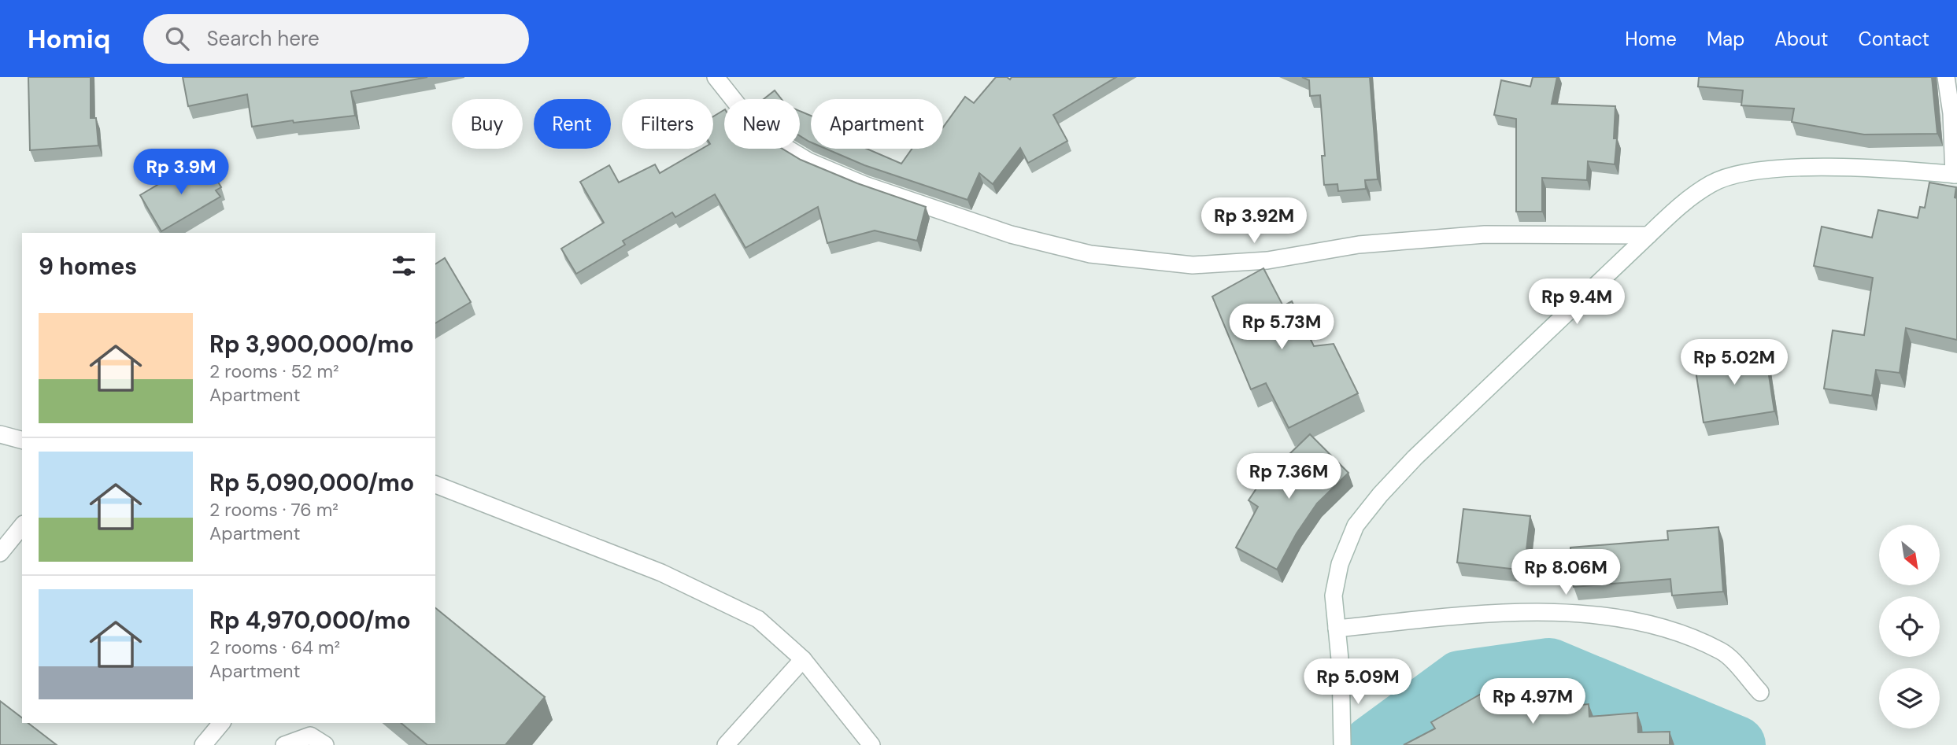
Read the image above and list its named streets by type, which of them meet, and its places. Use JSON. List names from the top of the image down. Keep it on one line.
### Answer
{"north":"bottom right","page":{"header":"Homiq","search":"Search here","nav":["Home","Map","About","Contact"],"chip":["Buy","Rent","Filters","New","Apartment"],"price":["Rp 3.9M","Rp 3.92M","Rp 9.4M","Rp 5.73M","Rp 5.02M","Rp 7.36M","Rp 8.06M","Rp 5.09M","Rp 4.97M"],"heading":"9 homes","list":[{"name":"Rp 3,900,000/mo","note":"2 rooms · 52 m² · Apartment"},{"name":"Rp 5,090,000/mo","note":"2 rooms · 76 m² · Apartment"},{"name":"Rp 4,970,000/mo","note":"2 rooms · 64 m² · Apartment"}]}}
